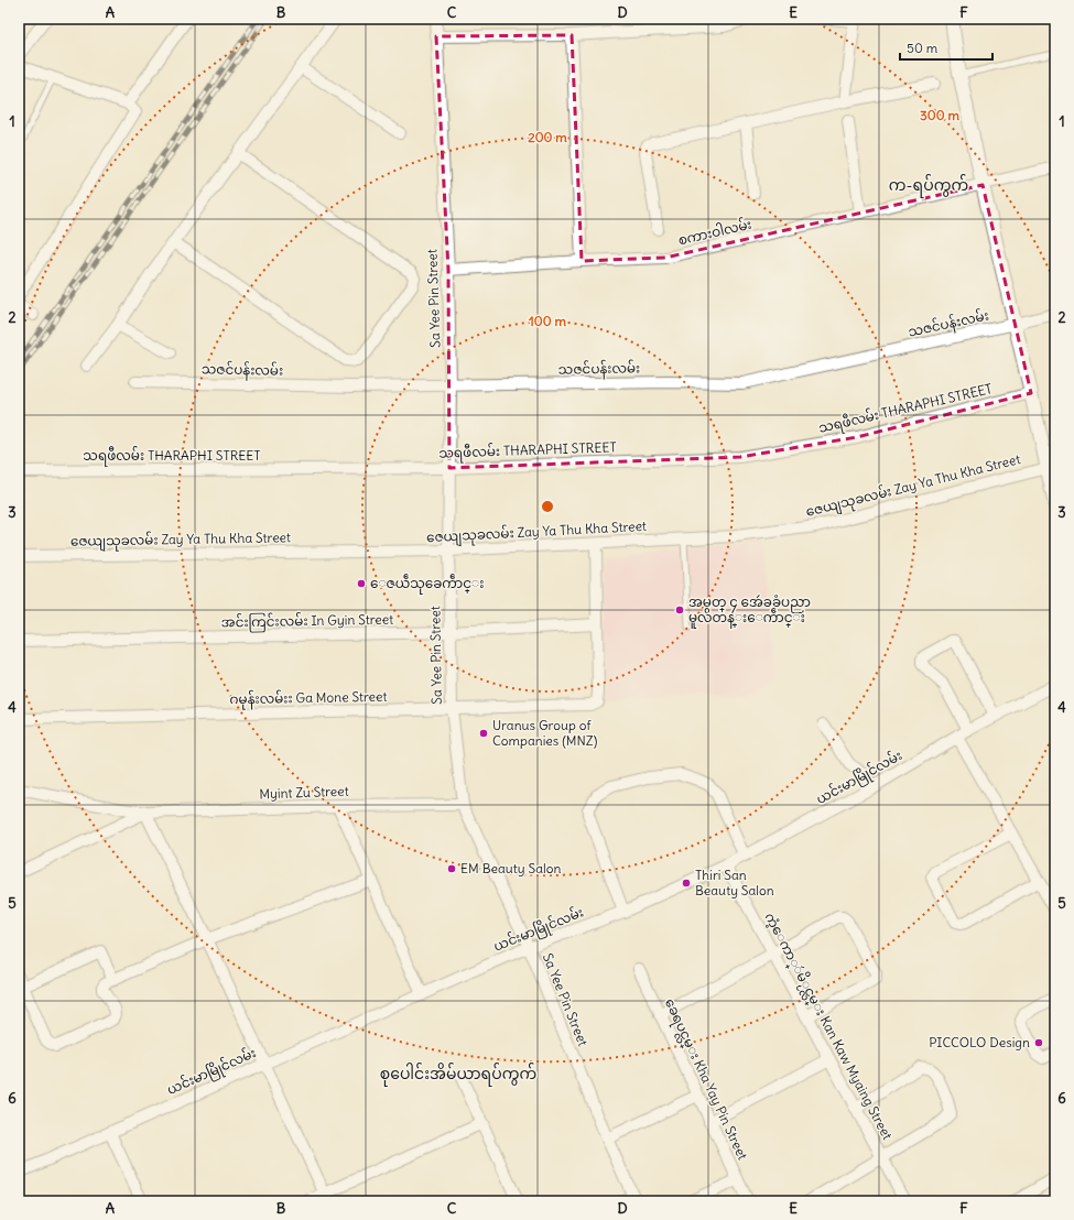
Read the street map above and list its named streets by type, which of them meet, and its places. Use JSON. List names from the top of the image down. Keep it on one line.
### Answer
{"streets":{"street":["စကားဝါလမ်း","Sa Yee Pin Street","သဇင်ပန်းလမ်း","သရဖီလမ်း THARAPHI STREET","ဇေယျသုခလမ်း Zay Ya Thu Kha Street","အင်းကြင်းလမ်း In Gyin Street","ဂမုန်းလမ်းး Ga Mone Street","ယင်းမာမြိုင်လမ်း","Myint Zu Street","ကံ့ေကာ္ဴမိႂင္လမ္း Kan Kaw Myaing Street","ခေရပင္လမ္း Kha Yay Pin Street"]},"crossings":[["စကားဝါလမ်း","Sa Yee Pin Street"],["Sa Yee Pin Street","သဇင်ပန်းလမ်း"],["Sa Yee Pin Street","သရဖီလမ်း THARAPHI STREET"],["Sa Yee Pin Street","ဇေယျသုခလမ်း Zay Ya Thu Kha Street"],["Sa Yee Pin Street","အင်းကြင်းလမ်း In Gyin Street"],["Sa Yee Pin Street","ဂမုန်းလမ်းး Ga Mone Street"],["Sa Yee Pin Street","ယင်းမာမြိုင်လမ်း"],["Sa Yee Pin Street","Myint Zu Street"],["အင်းကြင်းလမ်း In Gyin Street","ဂမုန်းလမ်းး Ga Mone Street"],["ယင်းမာမြိုင်လမ်း","ကံ့ေကာ္ဴမိႂင္လမ္း Kan Kaw Myaing Street"]],"districts":["က-ရပ်ကွက်","စုပေါင်းအိမ်ယာရပ်ကွက်"],"places":["ေဇယဵသုခေကဵာင္း","အမွတ္ ၄ အေဴခခံပညာ မူလတန္းေကဵာင္း","Uranus Group of Companies (MNZ)","EM Beauty Salon","Thiri San Beauty Salon","PICCOLO Design"],"scale_bar":"50 m","grid":{"columns":["A","B","C","D","E","F"],"rows":["1","2","3","4","5","6"]},"rings":["300 m","200 m","100 m"]}
